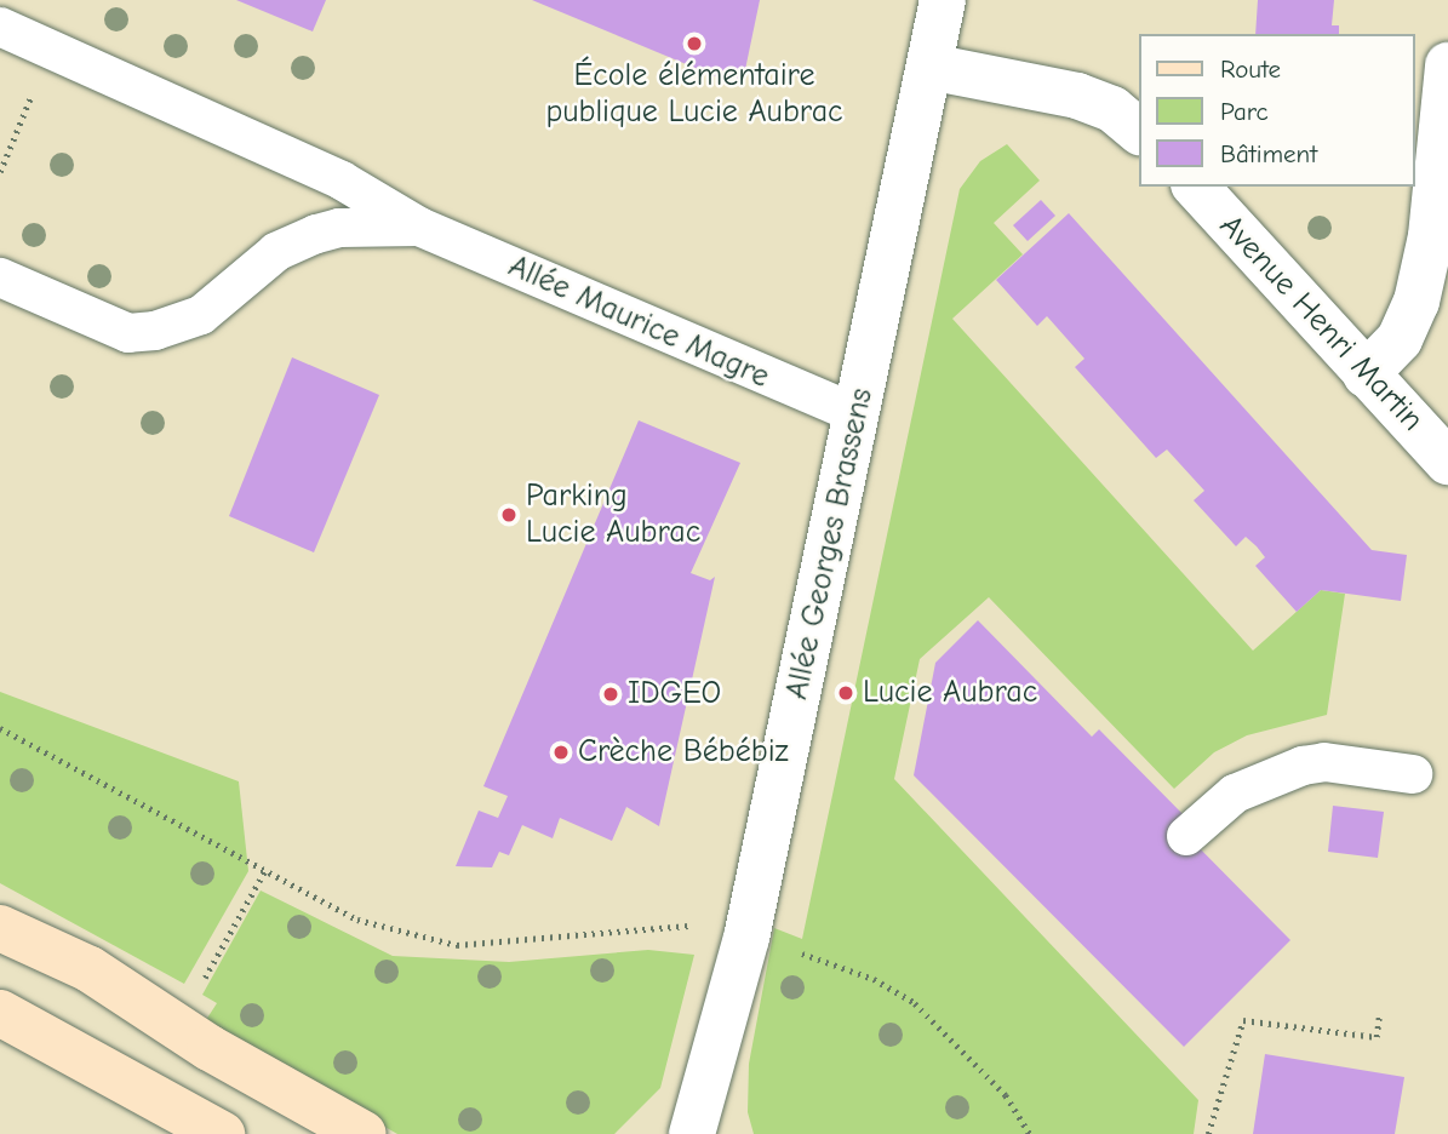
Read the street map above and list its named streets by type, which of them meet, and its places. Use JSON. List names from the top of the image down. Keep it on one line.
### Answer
{"streets":{"street":["Avenue Henri Martin","Allée Georges Brassens"],"lane":["Allée Maurice Magre"]},"crossings":[["Allée Maurice Magre","Allée Georges Brassens"]],"places":["École élémentaire publique Lucie Aubrac","Parking Lucie Aubrac","Lucie Aubrac","IDGEO","Crèche Bébébiz"],"legend":["Route","Parc","Bâtiment"]}
